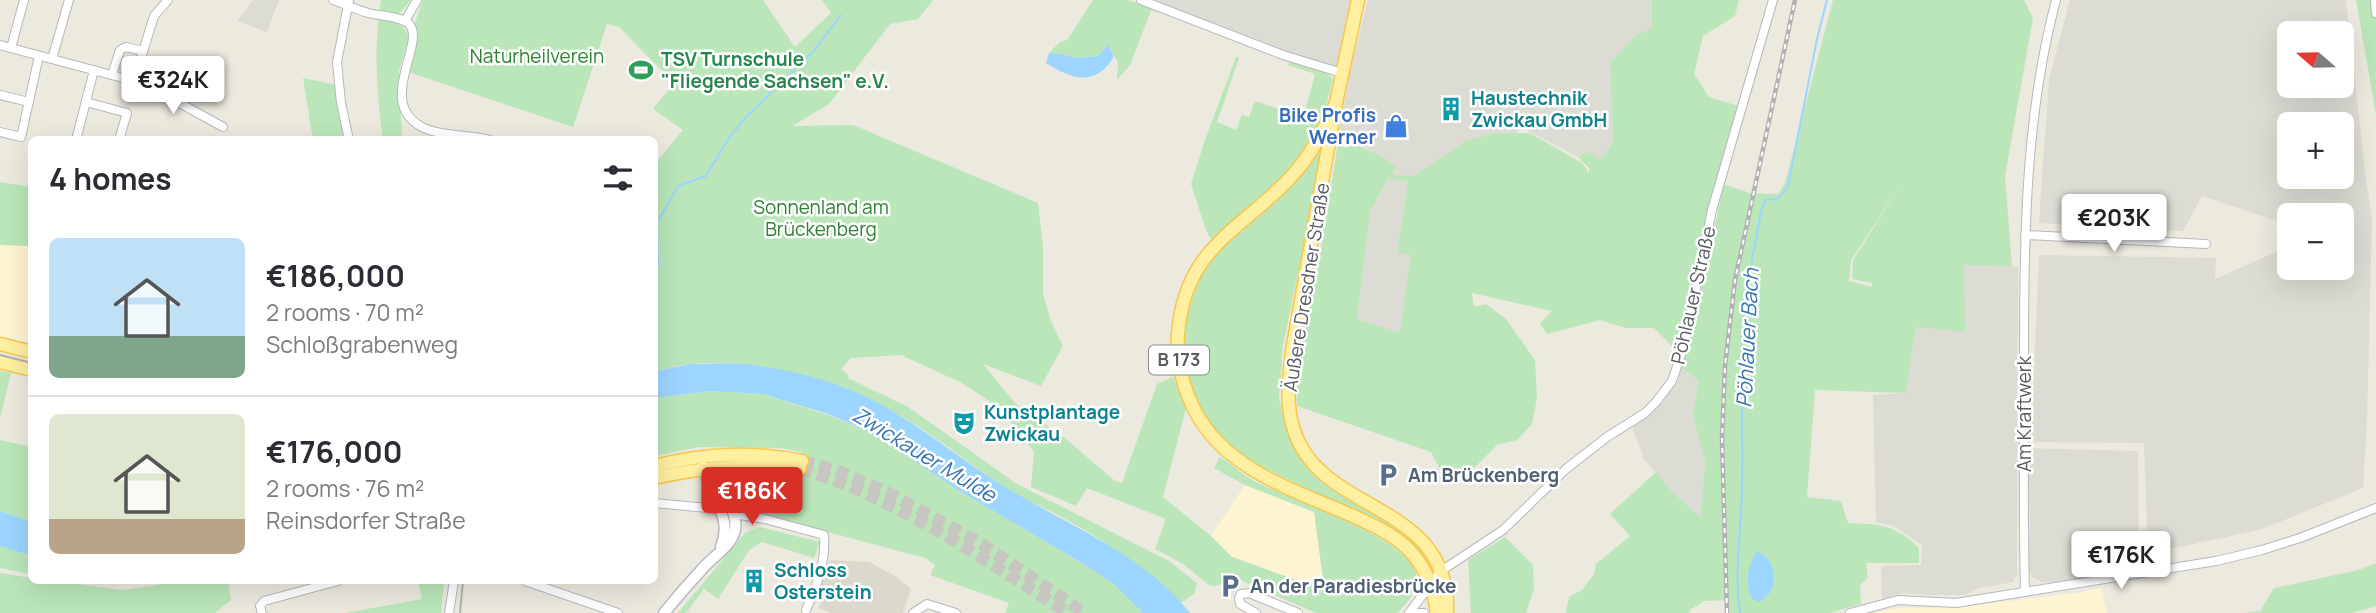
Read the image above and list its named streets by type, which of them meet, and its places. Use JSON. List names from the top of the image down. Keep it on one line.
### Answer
{"streets":{"main road":["Äußere Dresdner Straße","B 173"],"street":["Pöhlauer Straße","Am Kraftwerk"]},"crossings":[["Äußere Dresdner Straße","Pöhlauer Straße"]],"water":["Pöhlauer Bach","Zwickauer Mulde"],"parks":["Naturheilverein","Sonnenland am Brückenberg"],"places":{"sports":["TSV Turnschule \"Fliegende Sachsen\" e.V."],"building":["Haustechnik Zwickau GmbH","Schloss Osterstein"],"shop":["Bike Profis Werner"],"theatre":["Kunstplantage Zwickau"],"parking":["Am Brückenberg","An der Paradiesbrücke"]},"north":"left","page":{"map_buttons":["+","−"],"price":["€324K","€203K","€186K","€176K"],"heading":"4 homes","list":[{"name":"€186,000","note":"2 rooms · 70 m² · Schloßgrabenweg"},{"name":"€176,000","note":"2 rooms · 76 m² · Reinsdorfer Straße"}]}}
